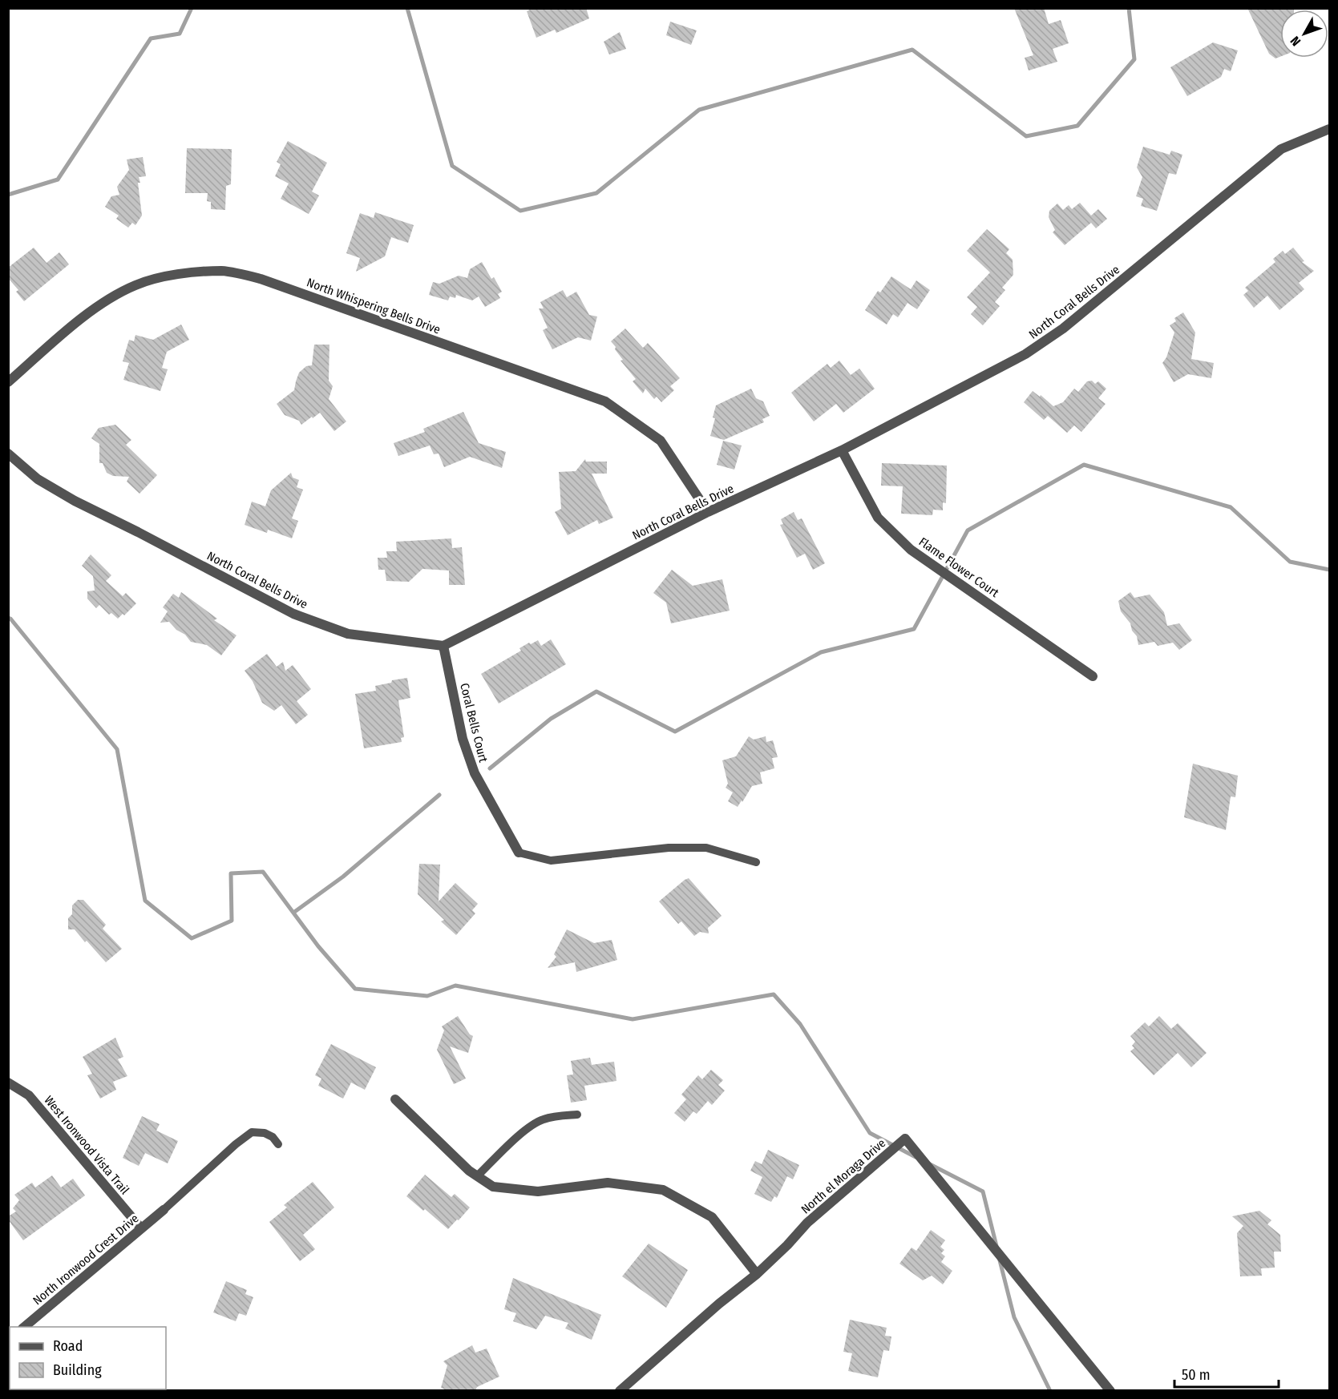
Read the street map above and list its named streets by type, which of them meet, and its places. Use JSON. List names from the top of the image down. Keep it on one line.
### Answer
{"streets":{"street":["North Coral Bells Drive","North Whispering Bells Drive","Flame Flower Court","Coral Bells Court","West Ironwood Vista Trail","North el Moraga Drive","North Ironwood Crest Drive"]},"crossings":[["North Coral Bells Drive","North Whispering Bells Drive"],["North Coral Bells Drive","Flame Flower Court"],["North Coral Bells Drive","Coral Bells Court"],["West Ironwood Vista Trail","North Ironwood Crest Drive"]],"legend":["Road","Building"],"scale_bar":"50 m","north":"bottom left"}
